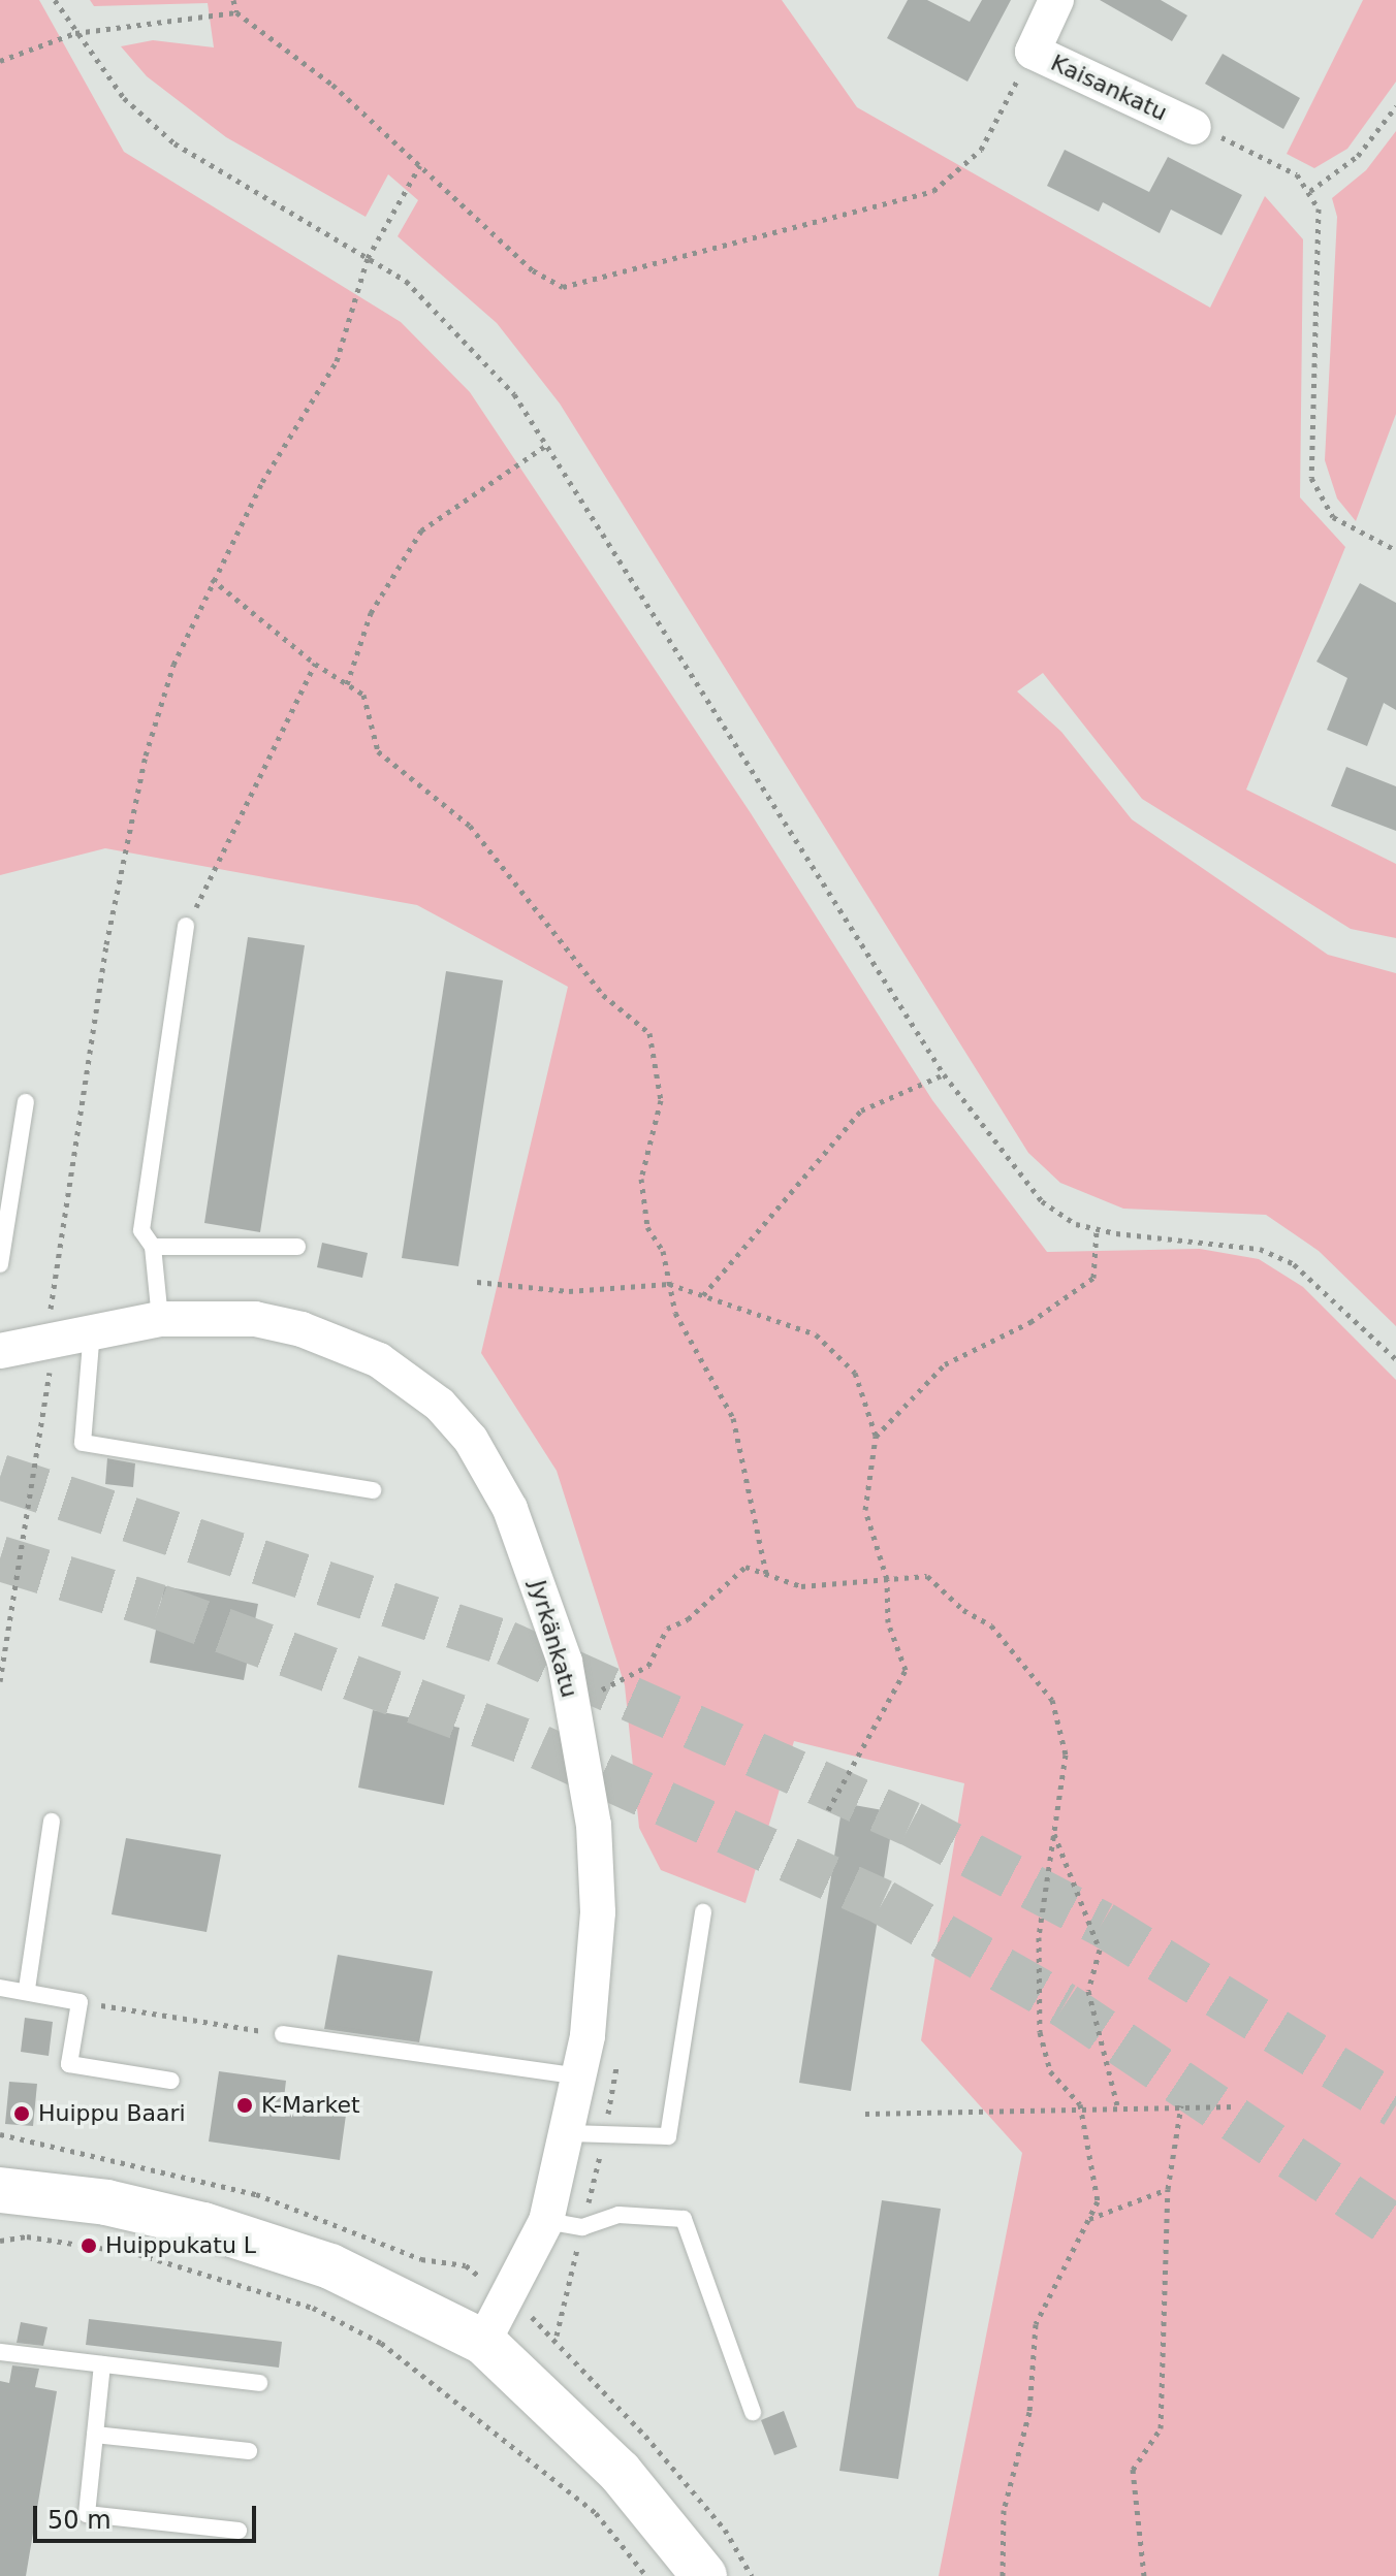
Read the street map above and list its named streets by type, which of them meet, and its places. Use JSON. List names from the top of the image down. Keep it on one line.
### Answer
{"streets":{"street":["Kaisankatu","Jyrkänkatu"]},"places":["K-Market","Huippu Baari","Huippukatu L"],"scale_bar":"50 m"}
